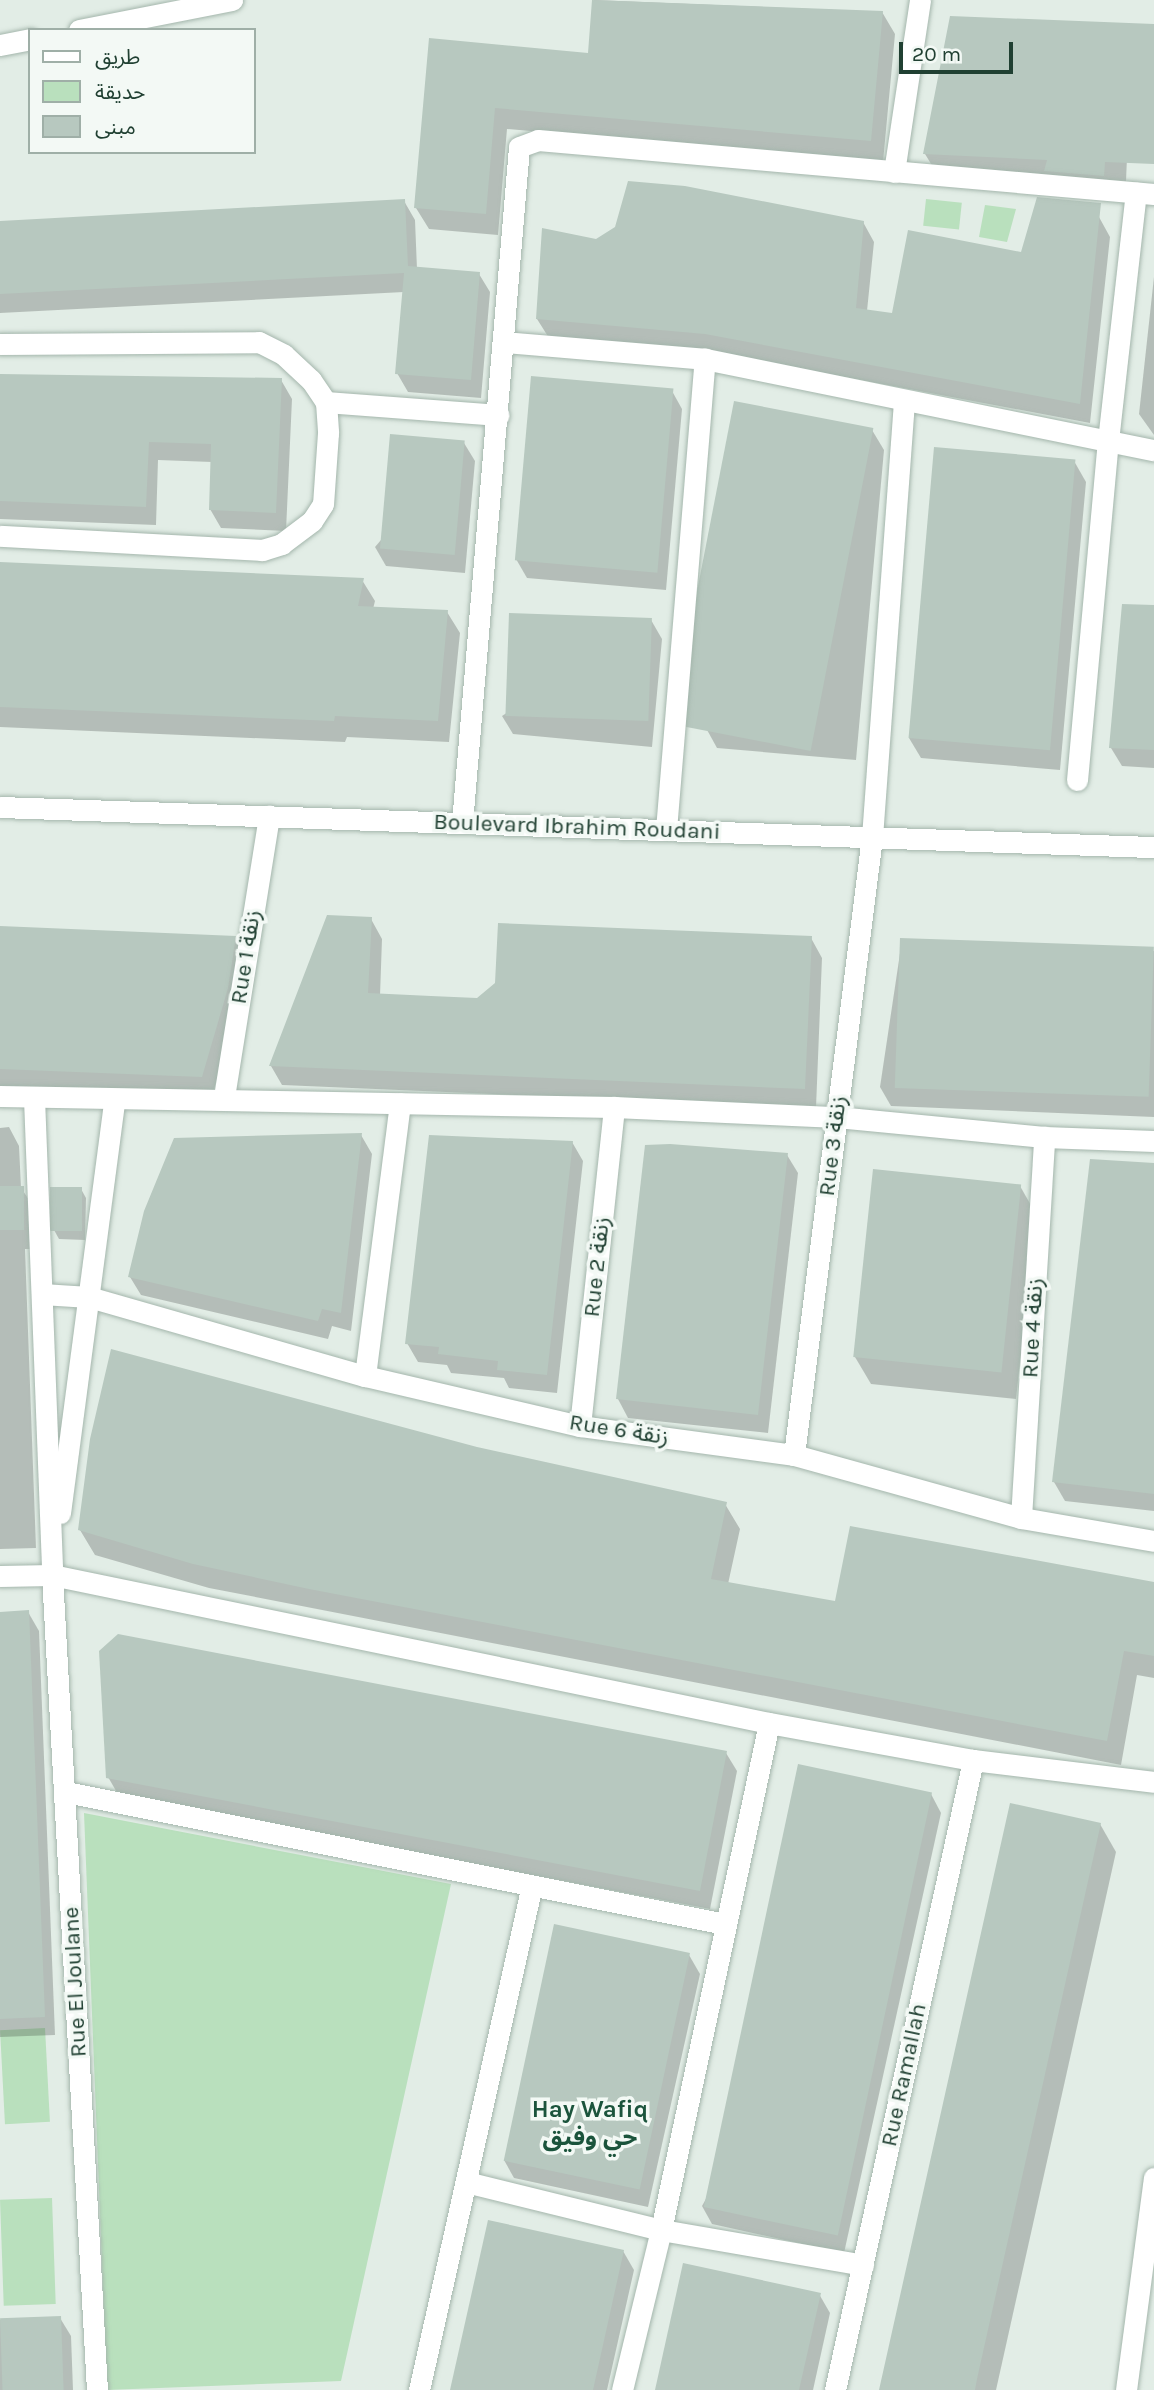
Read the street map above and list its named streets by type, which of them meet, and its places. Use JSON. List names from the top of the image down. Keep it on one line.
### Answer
{"streets":{"street":["Boulevard Ibrahim Roudani","Rue 1 زنقة","Rue 3 زنقة","Rue 2 زنقة","Rue 4 زنقة","Rue 6 زنقة","Rue El Joulane","Rue Ramallah"]},"crossings":[["Boulevard Ibrahim Roudani","Rue 1 زنقة"],["Boulevard Ibrahim Roudani","Rue 3 زنقة"],["Rue 3 زنقة","Rue 6 زنقة"],["Rue 2 زنقة","Rue 6 زنقة"],["Rue 4 زنقة","Rue 6 زنقة"]],"districts":["Hay Wafiq حي وفيق"],"legend":["طريق","حديقة","مبنى"],"scale_bar":"20 m"}
